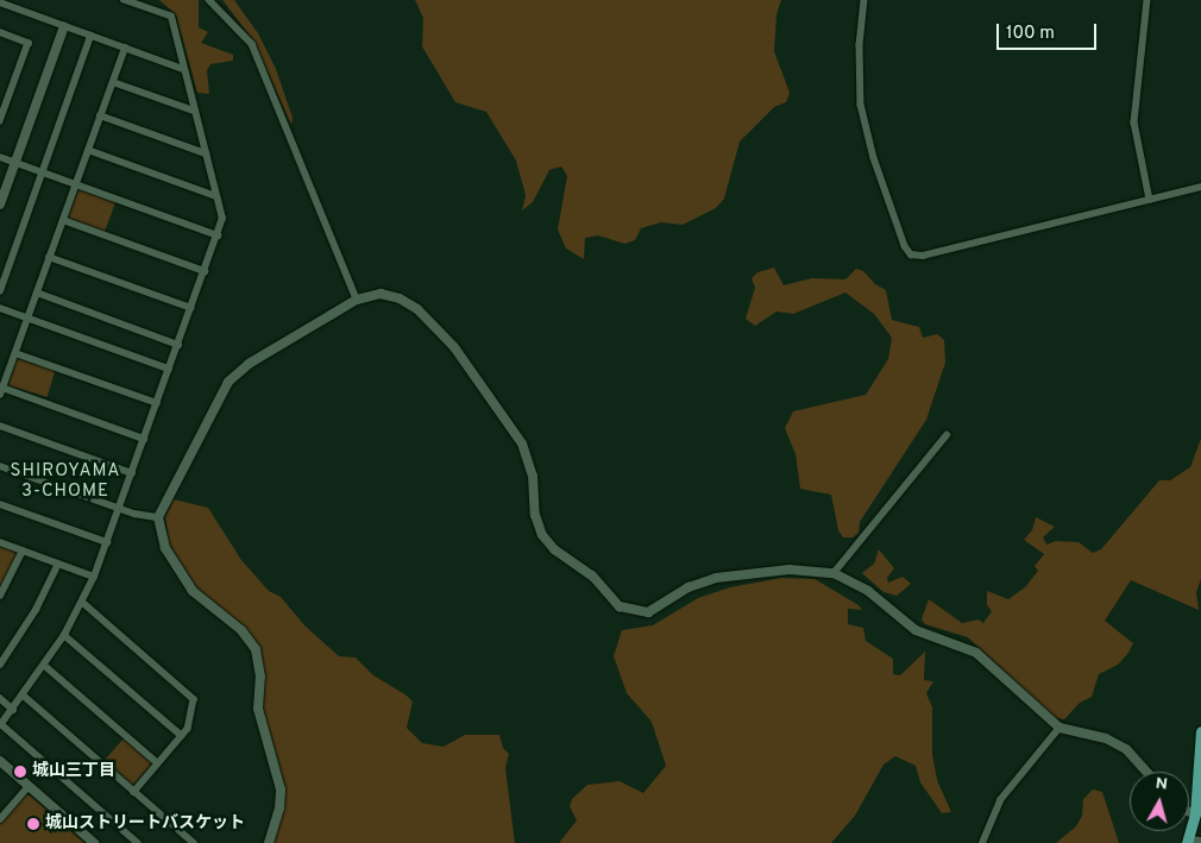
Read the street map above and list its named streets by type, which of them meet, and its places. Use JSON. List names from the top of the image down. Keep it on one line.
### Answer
{"districts":["SHIROYAMA 3-CHOME"],"places":["城山三丁目","城山ストリートバスケット"],"scale_bar":"100 m","north":"top"}
